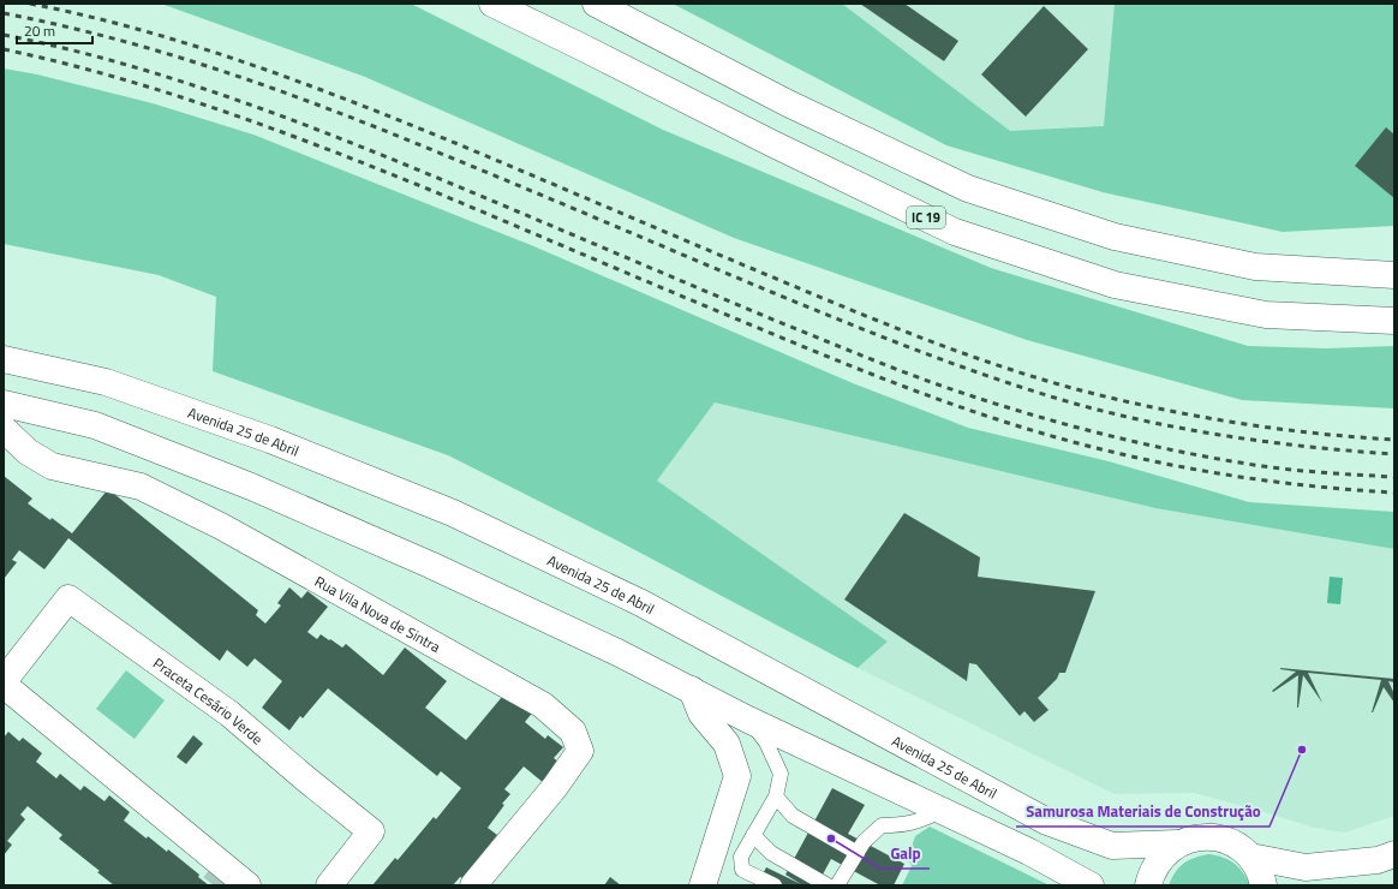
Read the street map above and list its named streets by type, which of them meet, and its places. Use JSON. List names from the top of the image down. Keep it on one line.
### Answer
{"streets":{"main road":["IC 19","Avenida 25 de Abril","Rua Vila Nova de Sintra","Praceta Cesário Verde"]},"places":["Samurosa Materiais de Construção","Galp"],"scale_bar":"20 m"}
